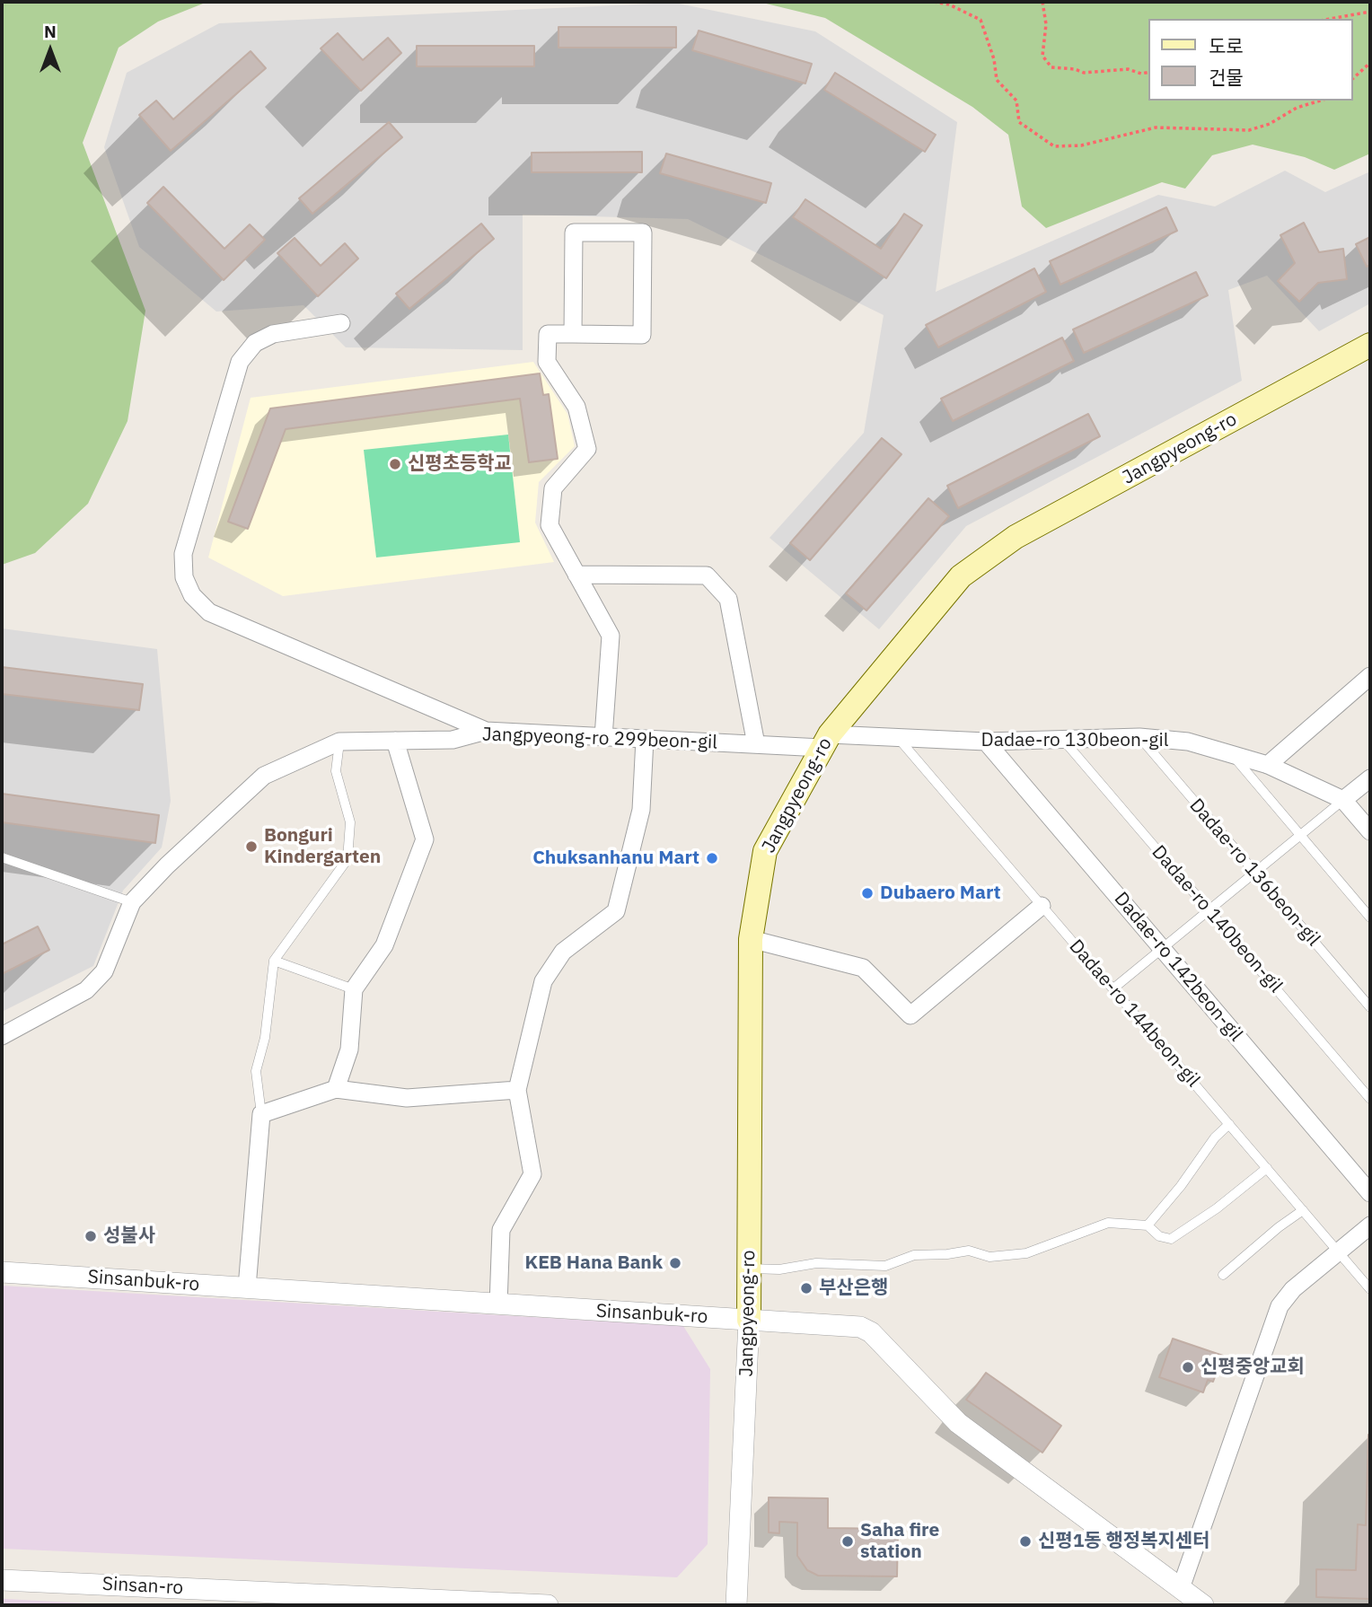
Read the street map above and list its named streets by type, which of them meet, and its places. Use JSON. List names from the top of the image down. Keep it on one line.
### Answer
{"streets":{"main road":["Jangpyeong-ro"],"street":["Jangpyeong-ro 299beon-gil","Dadae-ro 130beon-gil","Dadae-ro 142beon-gil","Sinsanbuk-ro","Sinsan-ro"],"lane":["Dadae-ro 136beon-gil","Dadae-ro 140beon-gil","Dadae-ro 144beon-gil"]},"crossings":[["Jangpyeong-ro","Jangpyeong-ro 299beon-gil"],["Jangpyeong-ro","Dadae-ro 130beon-gil"],["Jangpyeong-ro","Sinsanbuk-ro"],["Jangpyeong-ro 299beon-gil","Dadae-ro 130beon-gil"],["Dadae-ro 130beon-gil","Dadae-ro 136beon-gil"],["Dadae-ro 130beon-gil","Dadae-ro 140beon-gil"],["Dadae-ro 130beon-gil","Dadae-ro 142beon-gil"],["Dadae-ro 130beon-gil","Dadae-ro 144beon-gil"]],"places":["신평초등학교","Bonguri Kindergarten","Chuksanhanu Mart","Dubaero Mart","성불사","KEB Hana Bank","부산은행","신평중앙교회","Saha fire station","신평1동 행정복지센터"],"legend":["도로","건물"],"north":"top"}
